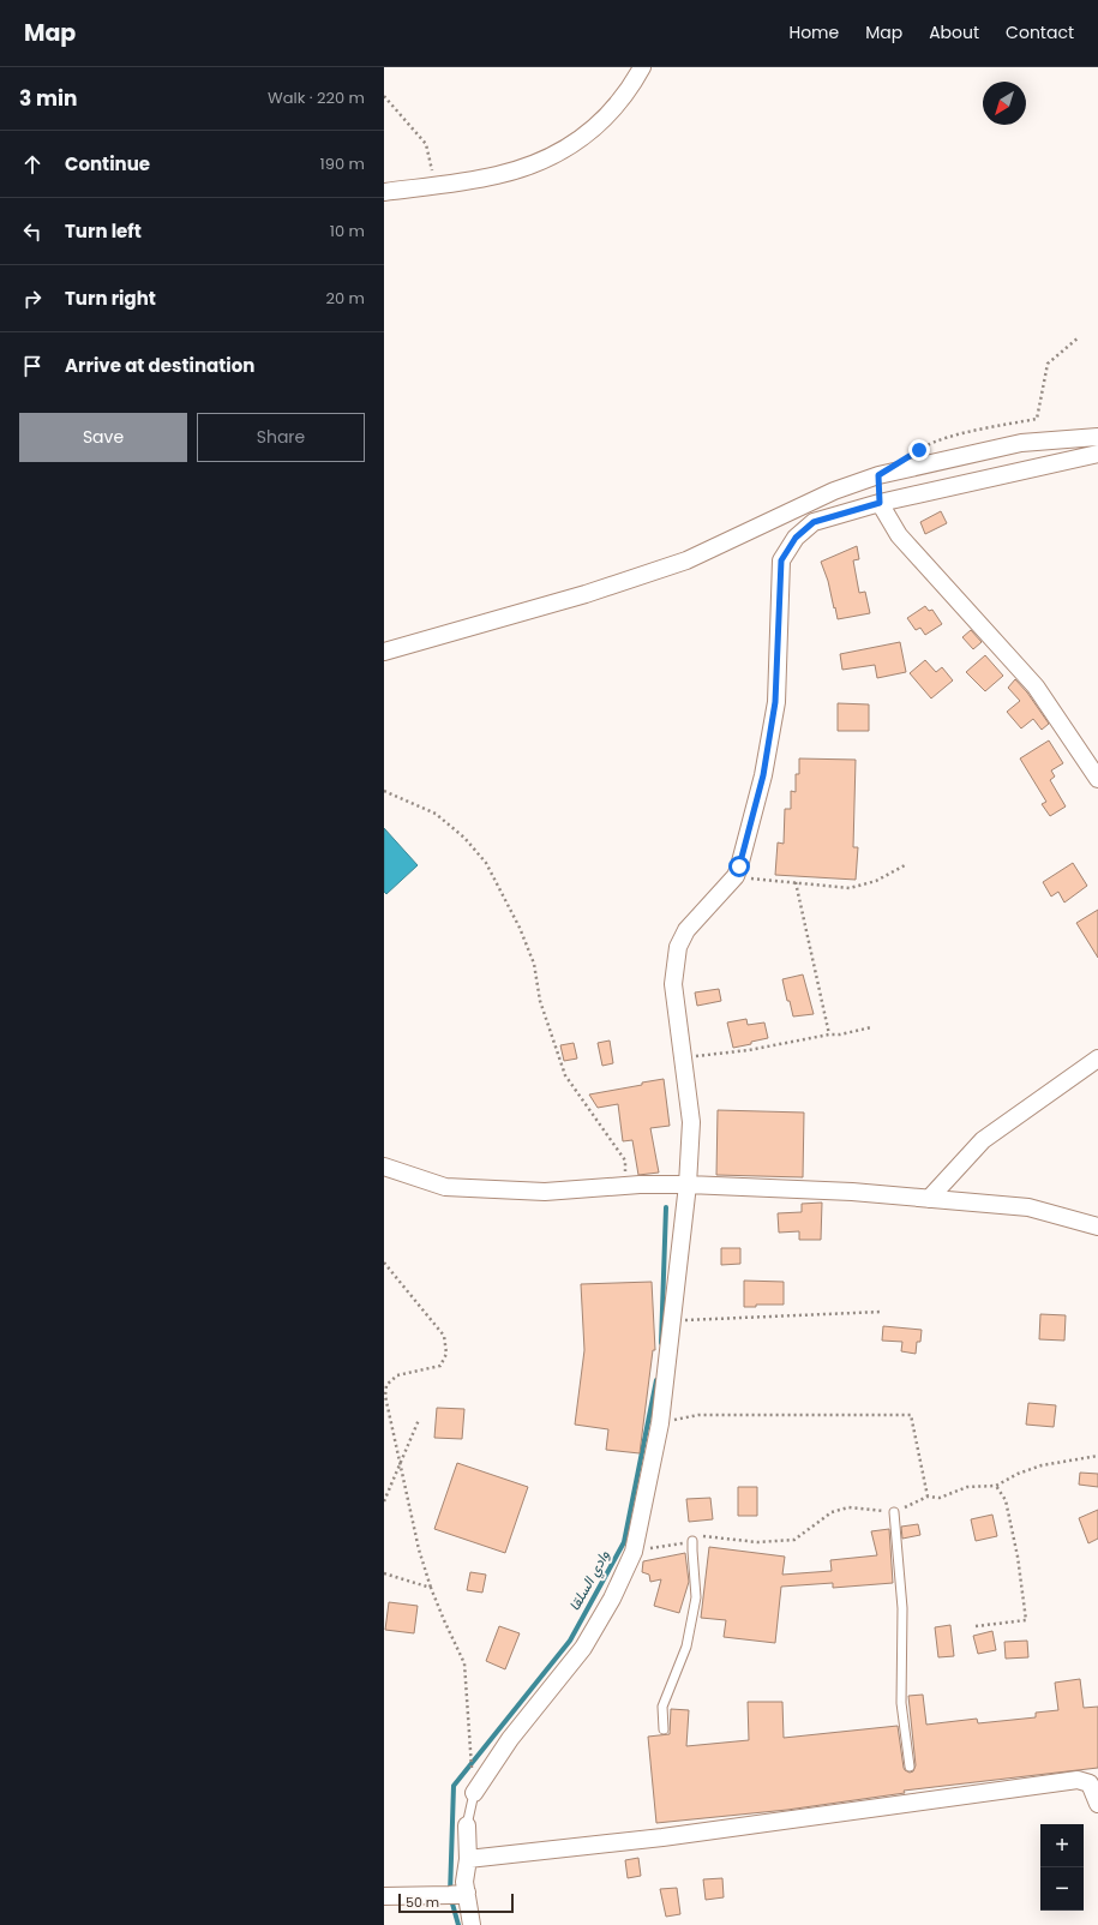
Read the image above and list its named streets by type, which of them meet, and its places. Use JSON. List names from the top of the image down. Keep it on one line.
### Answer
{"water":["وادي السلقا"],"scale_bar":"50 m","north":"bottom left","page":{"header":"Map","nav":["Home","Map","About","Contact"],"heading":["3 min","Walk · 220 m"],"list":[["Continue","190 m"],["Turn left","10 m"],["Turn right","20 m"],"Arrive at destination"],"buttons":["Save","Share"],"map_buttons":["+","−"],"scale":"50 m"}}
